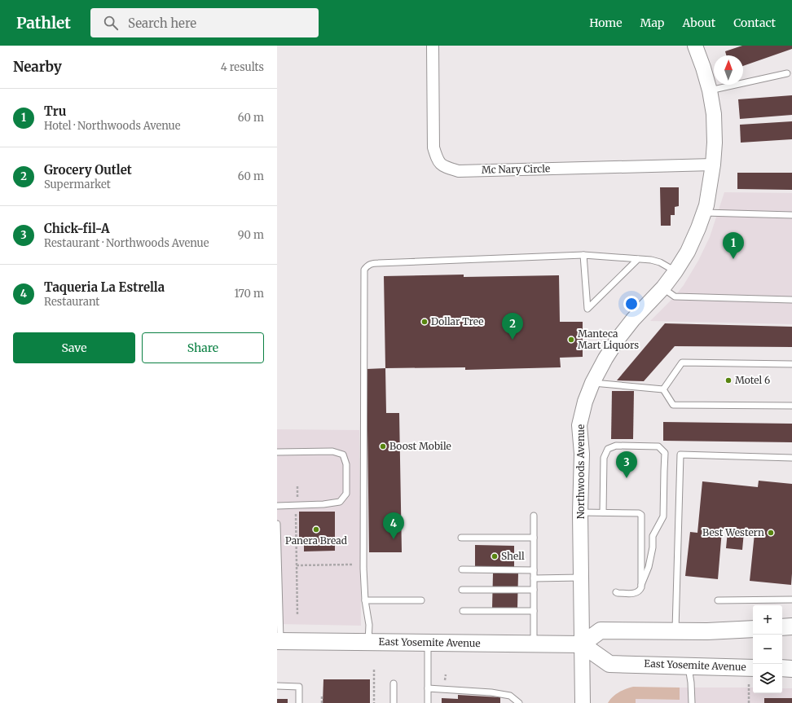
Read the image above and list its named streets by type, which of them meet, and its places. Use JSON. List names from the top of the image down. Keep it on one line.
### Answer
{"streets":{"main road":["East Yosemite Avenue"],"street":["Mc Nary Circle","Northwoods Avenue"]},"crossings":[["Mc Nary Circle","Northwoods Avenue"],["Northwoods Avenue","East Yosemite Avenue"]],"places":["Dollar Tree","Manteca Mart Liquors","Motel 6","Boost Mobile","Panera Bread","Best Western","Shell"],"north":"top","page":{"header":"Pathlet","search":"Search here","nav":["Home","Map","About","Contact"],"heading":["Nearby","4 results"],"list":[{"mark":"1","name":"Tru","note":"Hotel · Northwoods Avenue","value":"60 m"},{"mark":"2","name":"Grocery Outlet","note":"Supermarket","value":"60 m"},{"mark":"3","name":"Chick-fil-A","note":"Restaurant · Northwoods Avenue","value":"90 m"},{"mark":"4","name":"Taqueria La Estrella","note":"Restaurant","value":"170 m"}],"pins":["1","2","3","4"],"buttons":["Save","Share"],"map_buttons":["+","−"]}}
